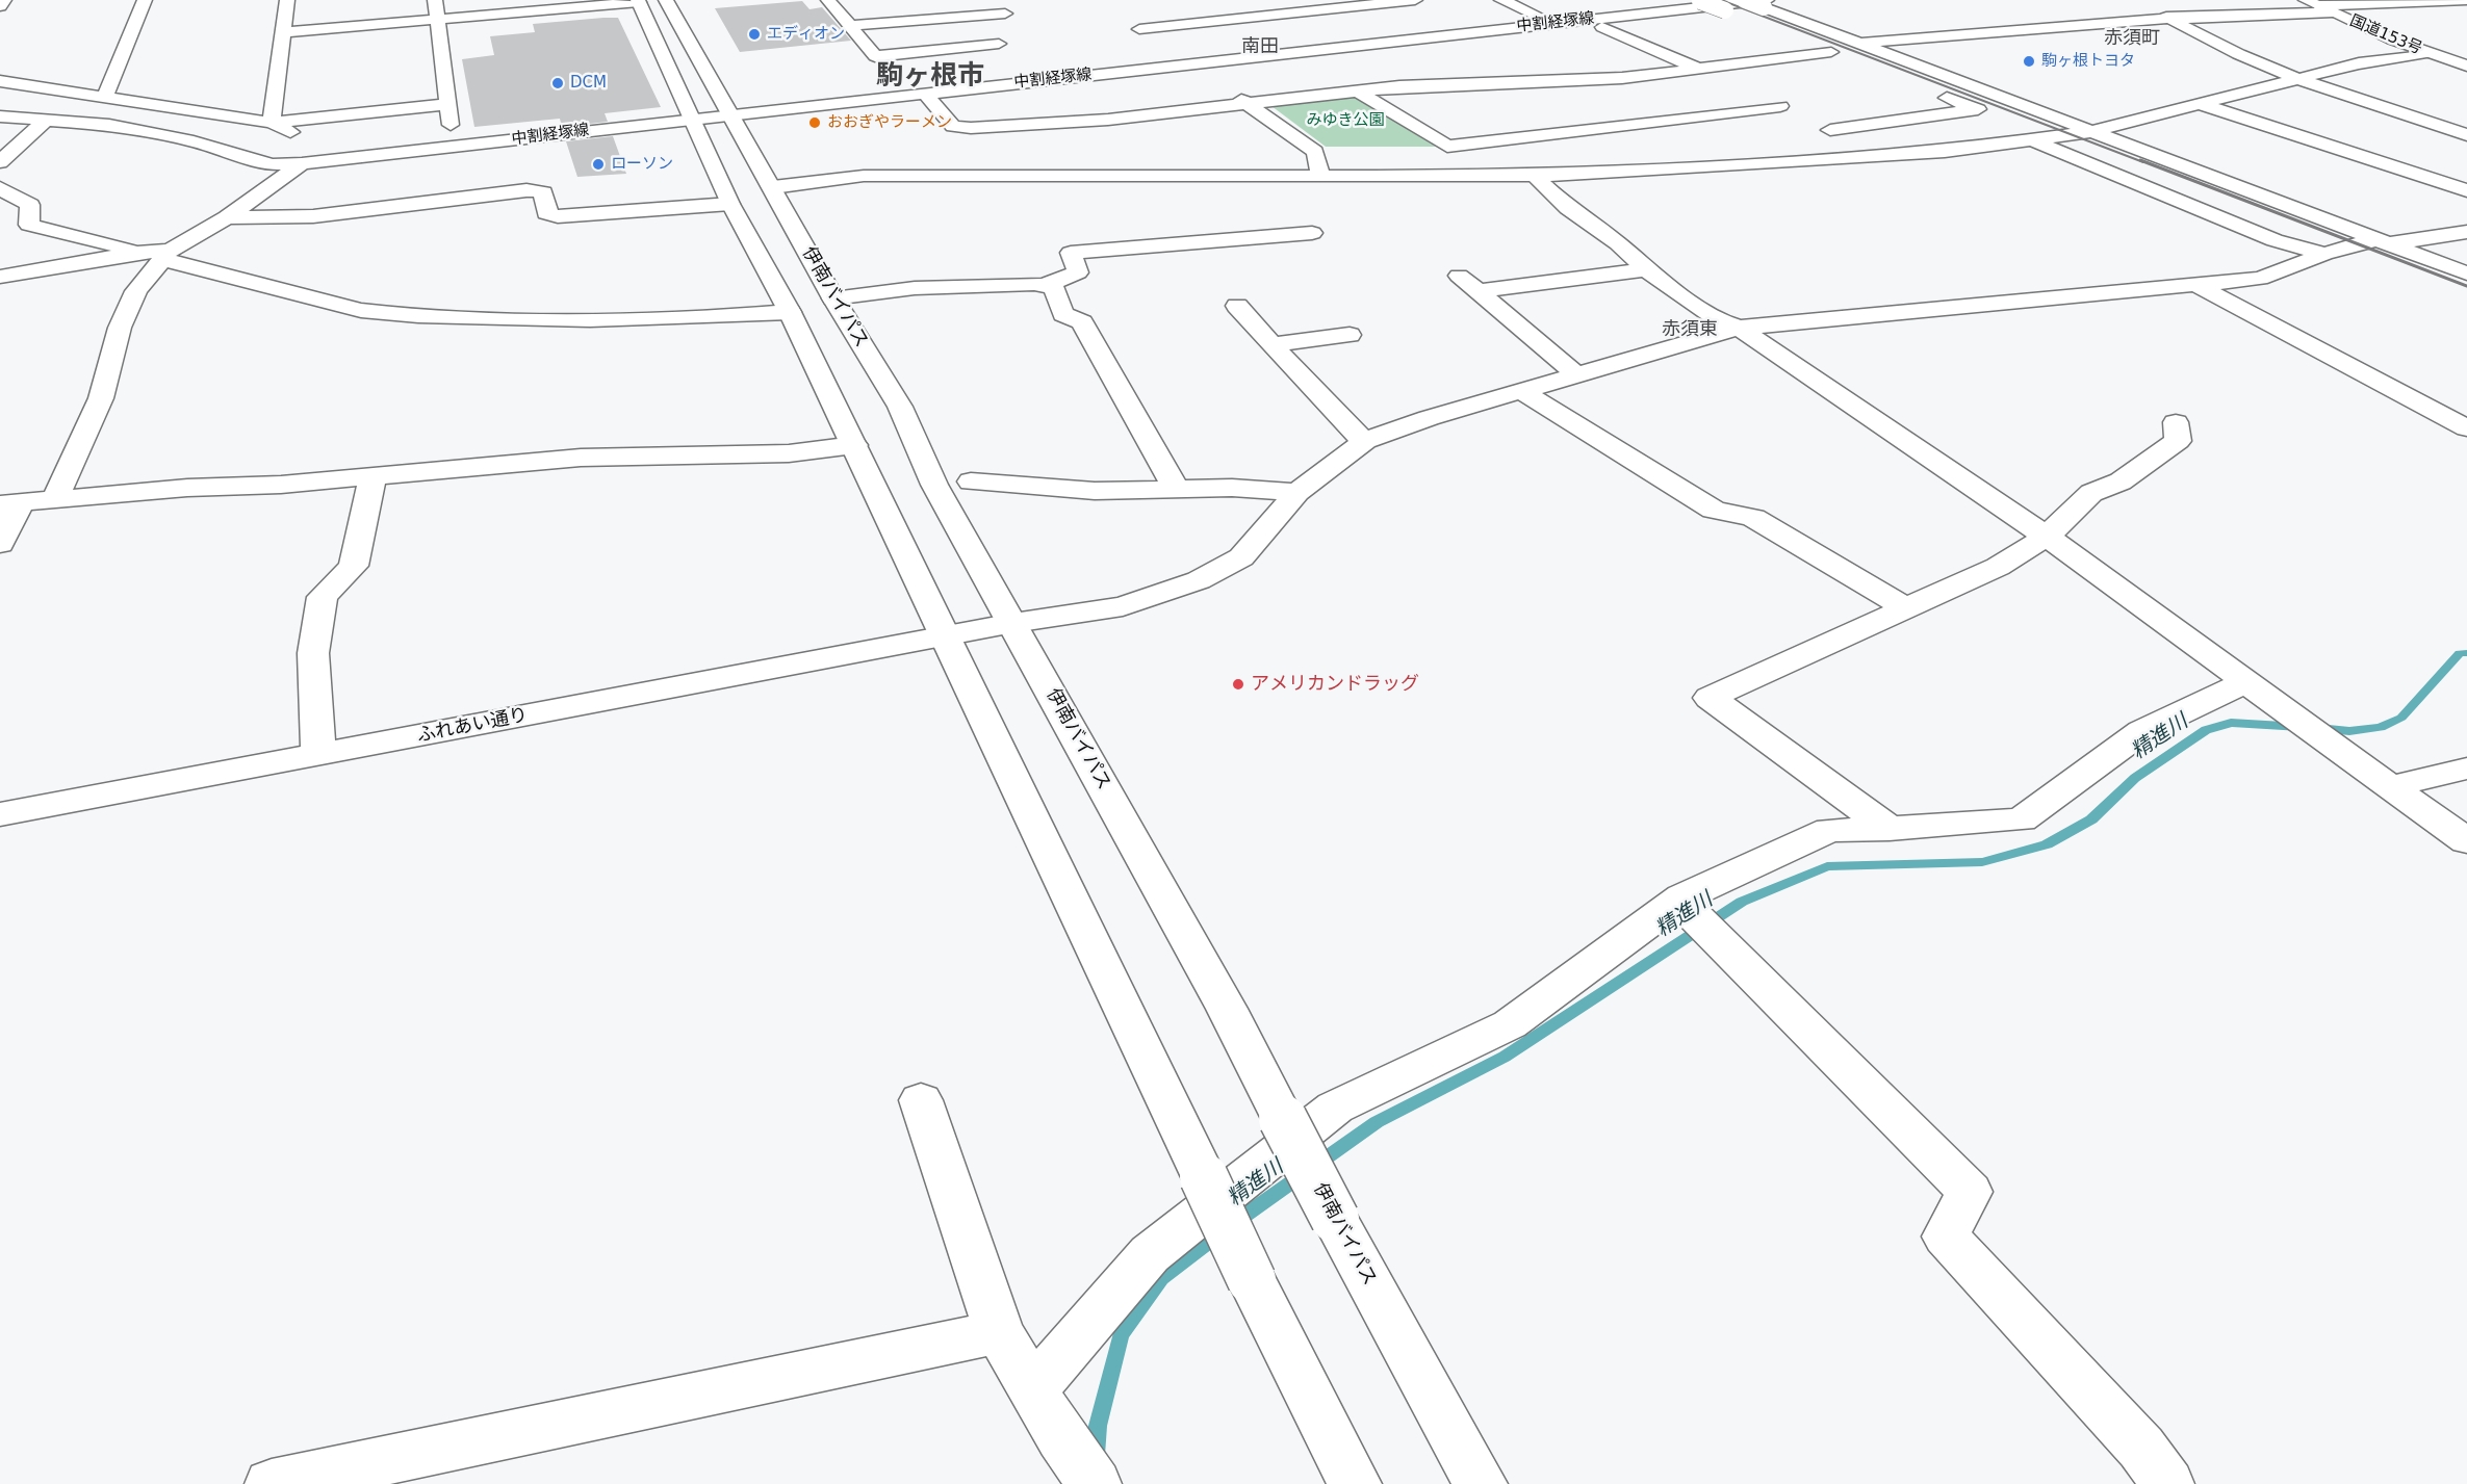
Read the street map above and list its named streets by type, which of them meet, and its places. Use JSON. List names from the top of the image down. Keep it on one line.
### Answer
{"streets":{"main road":["中割経塚線","国道153号","伊南バイパス","ふれあい通り"]},"crossings":[["中割経塚線","伊南バイパス"],["伊南バイパス","ふれあい通り"]],"districts":["赤須町","南田","駒ヶ根市","赤須東"],"water":["精進川"],"parks":["みゆき公園"],"places":["エディオン","駒ヶ根トヨタ","DCM","おおぎやラーメン","ローソン","アメリカンドラッグ"]}
